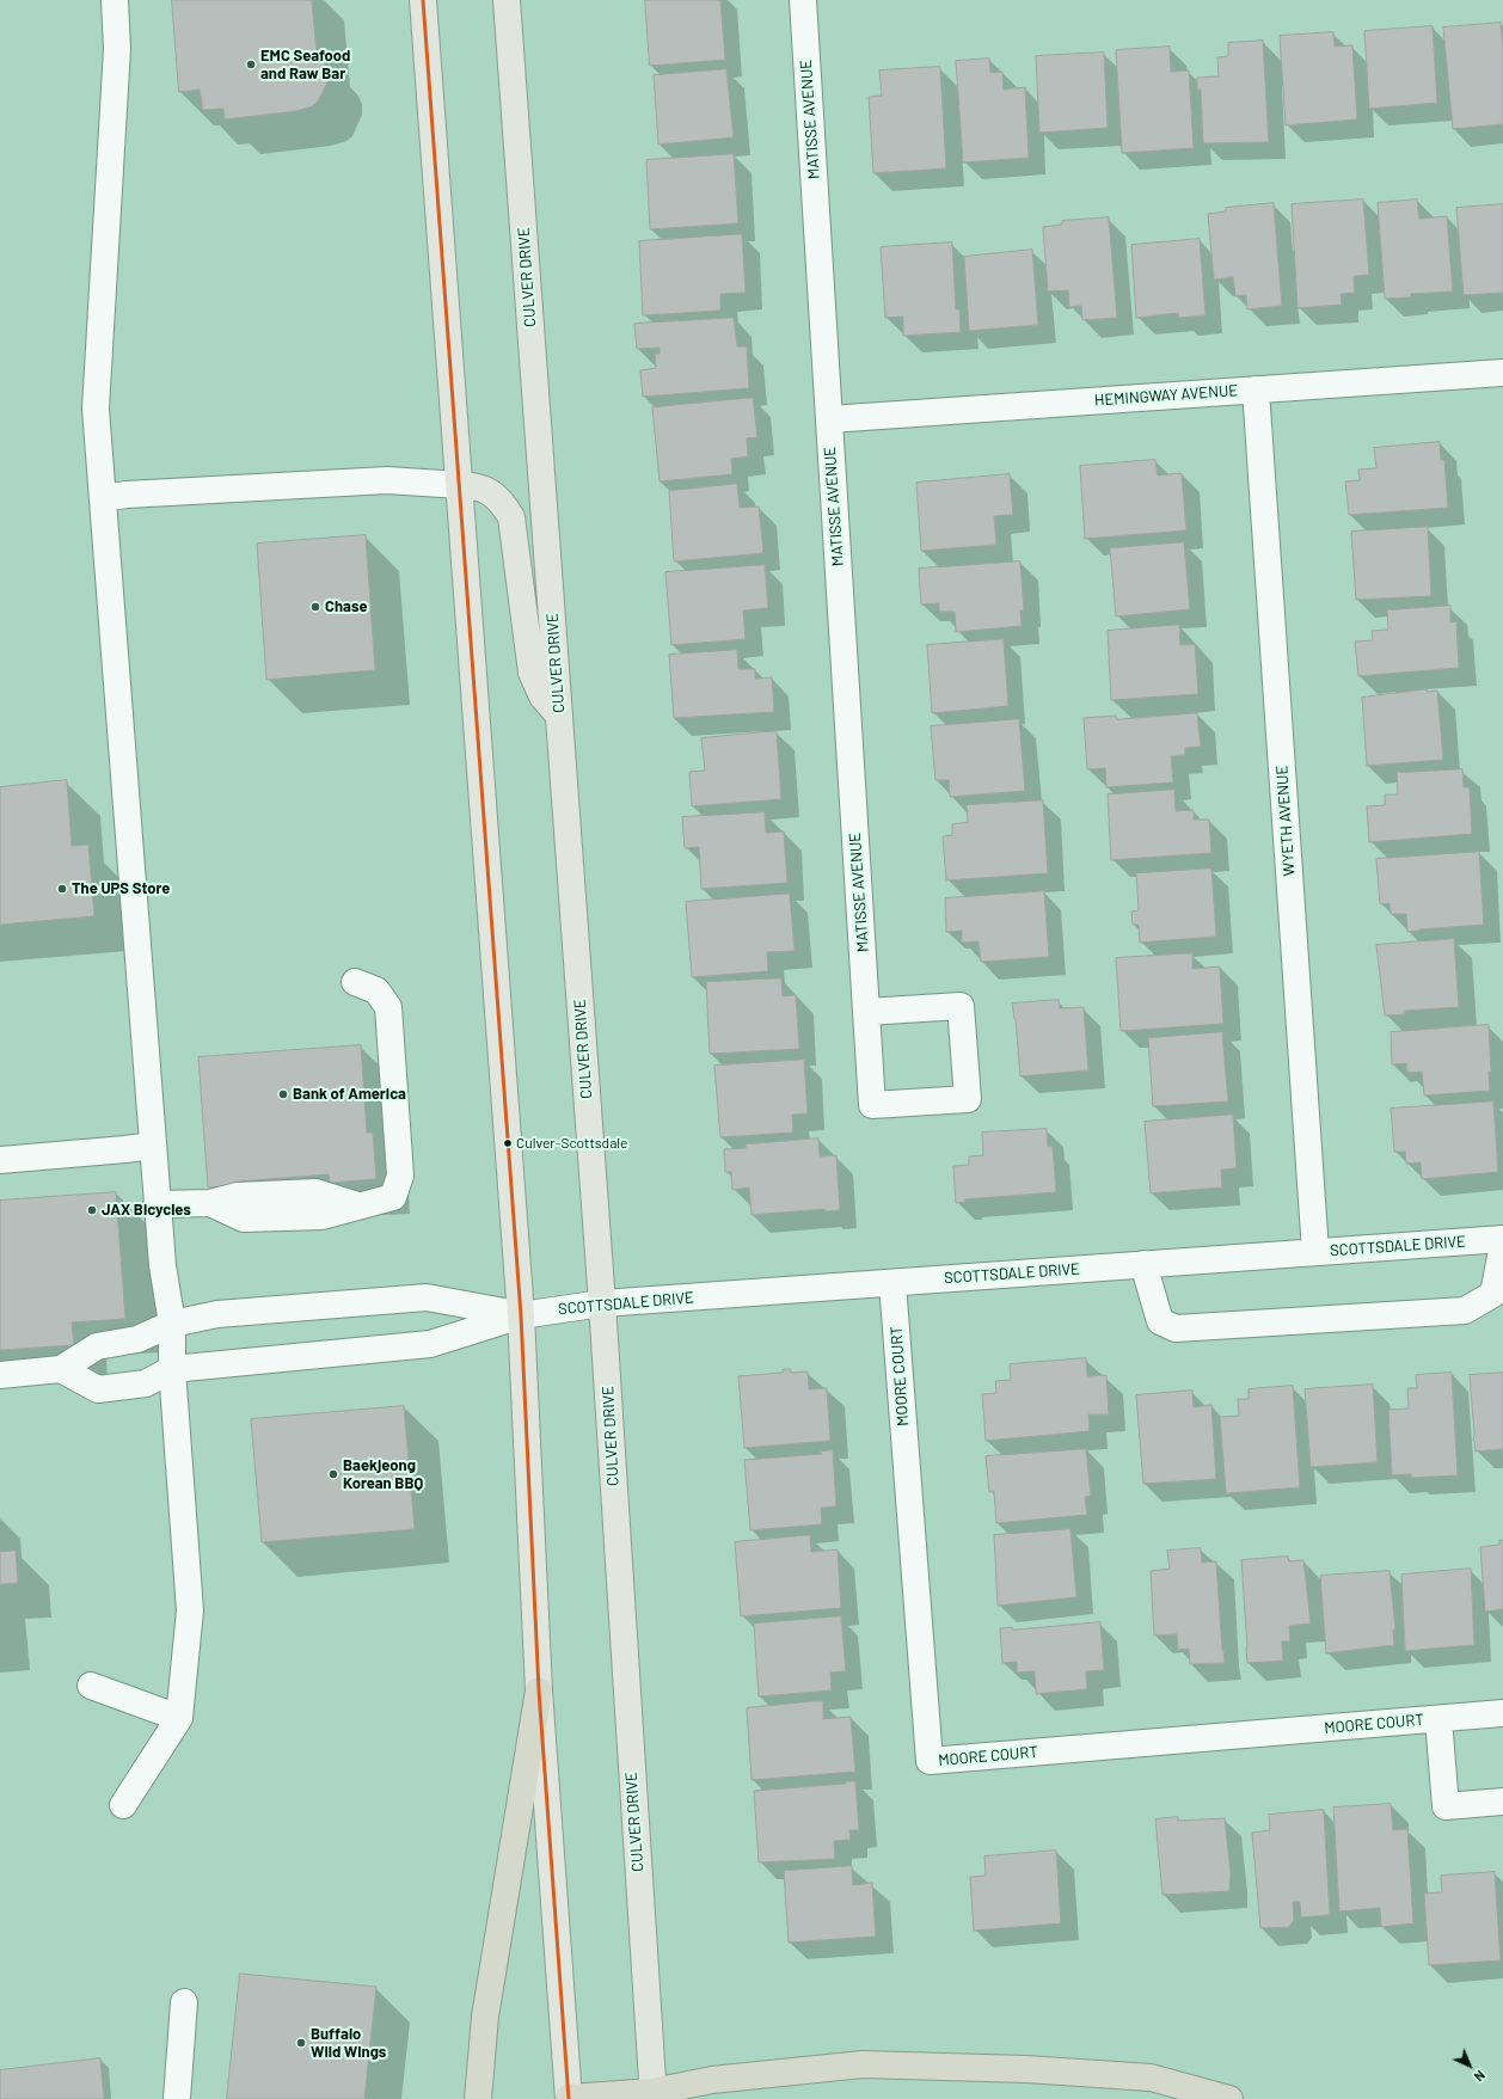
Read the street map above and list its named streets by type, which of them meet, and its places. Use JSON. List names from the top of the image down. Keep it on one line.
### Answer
{"streets":{"main road":["CULVER DRIVE"],"street":["MATISSE AVENUE","HEMINGWAY AVENUE","WYETH AVENUE","SCOTTSDALE DRIVE","MOORE COURT"]},"crossings":[["MATISSE AVENUE","HEMINGWAY AVENUE"],["CULVER DRIVE","SCOTTSDALE DRIVE"],["HEMINGWAY AVENUE","WYETH AVENUE"],["WYETH AVENUE","SCOTTSDALE DRIVE"],["SCOTTSDALE DRIVE","MOORE COURT"]],"places":["EMC Seafood and Raw Bar","Chase","The UPS Store","Bank of America","Culver-Scottsdale","JAX Bicycles","Baekjeong Korean BBQ","Buffalo Wild Wings"],"north":"bottom right"}
